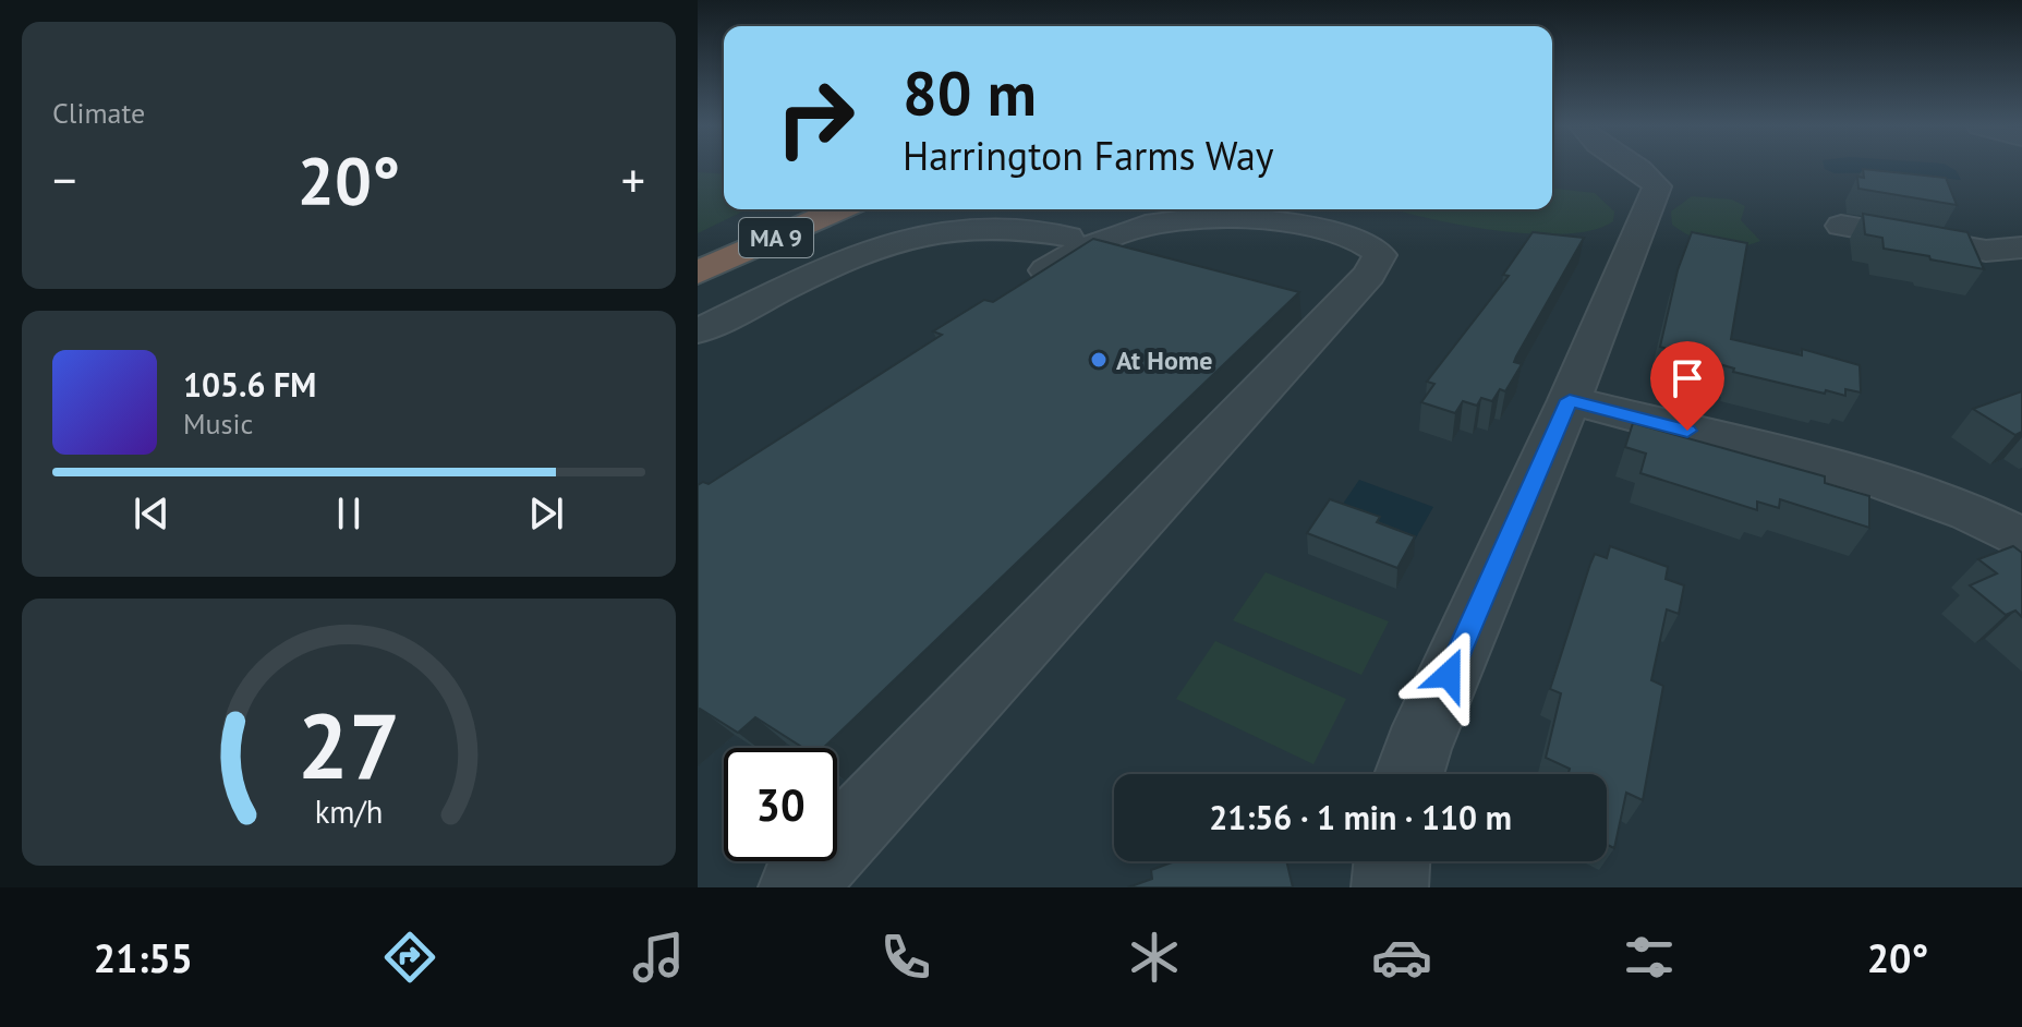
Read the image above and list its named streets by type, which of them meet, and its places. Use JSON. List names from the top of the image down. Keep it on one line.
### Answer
{"streets":{"highway":["MA 9"]},"places":["At Home"],"page":{"tile":"Climate","turn":["80 m","Harrington Farms Way"],"heat":["−","20°","+"],"song":["105.6 FM","Music"],"limit":"30","trip":"21:56 · 1 min · 110 m","tabs":["21:55","20°"],"gauge":["27","km/h"]}}
